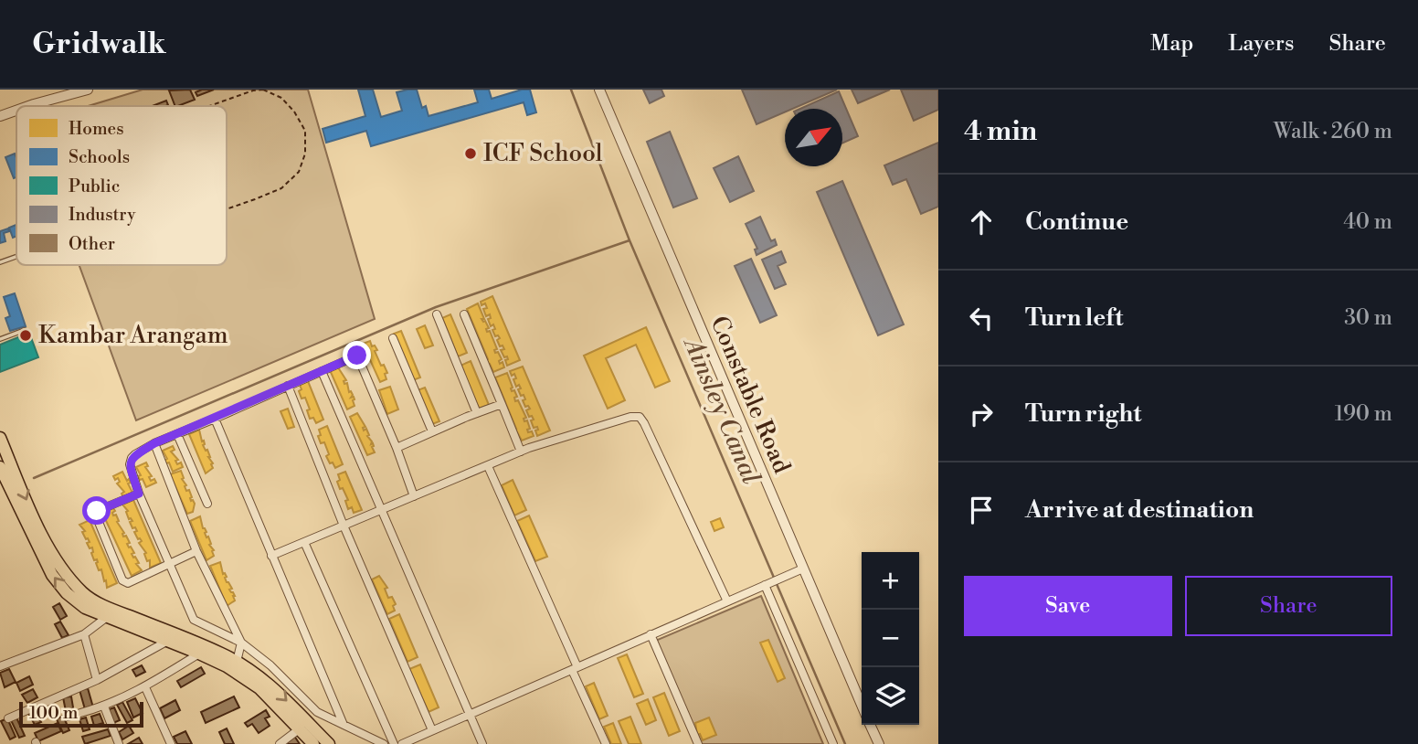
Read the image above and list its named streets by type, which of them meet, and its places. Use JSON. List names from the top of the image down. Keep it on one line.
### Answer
{"streets":{"street":["Constable Road"]},"water":["Ainsley Canal"],"places":["ICF School","Kambar Arangam"],"legend":["Homes","Schools","Public","Industry","Other"],"scale_bar":"100 m","north":"top right","page":{"header":"Gridwalk","nav":["Map","Layers","Share"],"heading":["4 min","Walk · 260 m"],"list":[["Continue","40 m"],["Turn left","30 m"],["Turn right","190 m"],"Arrive at destination"],"map_buttons":["+","−"],"buttons":["Save","Share"],"scale":"100 m"}}
